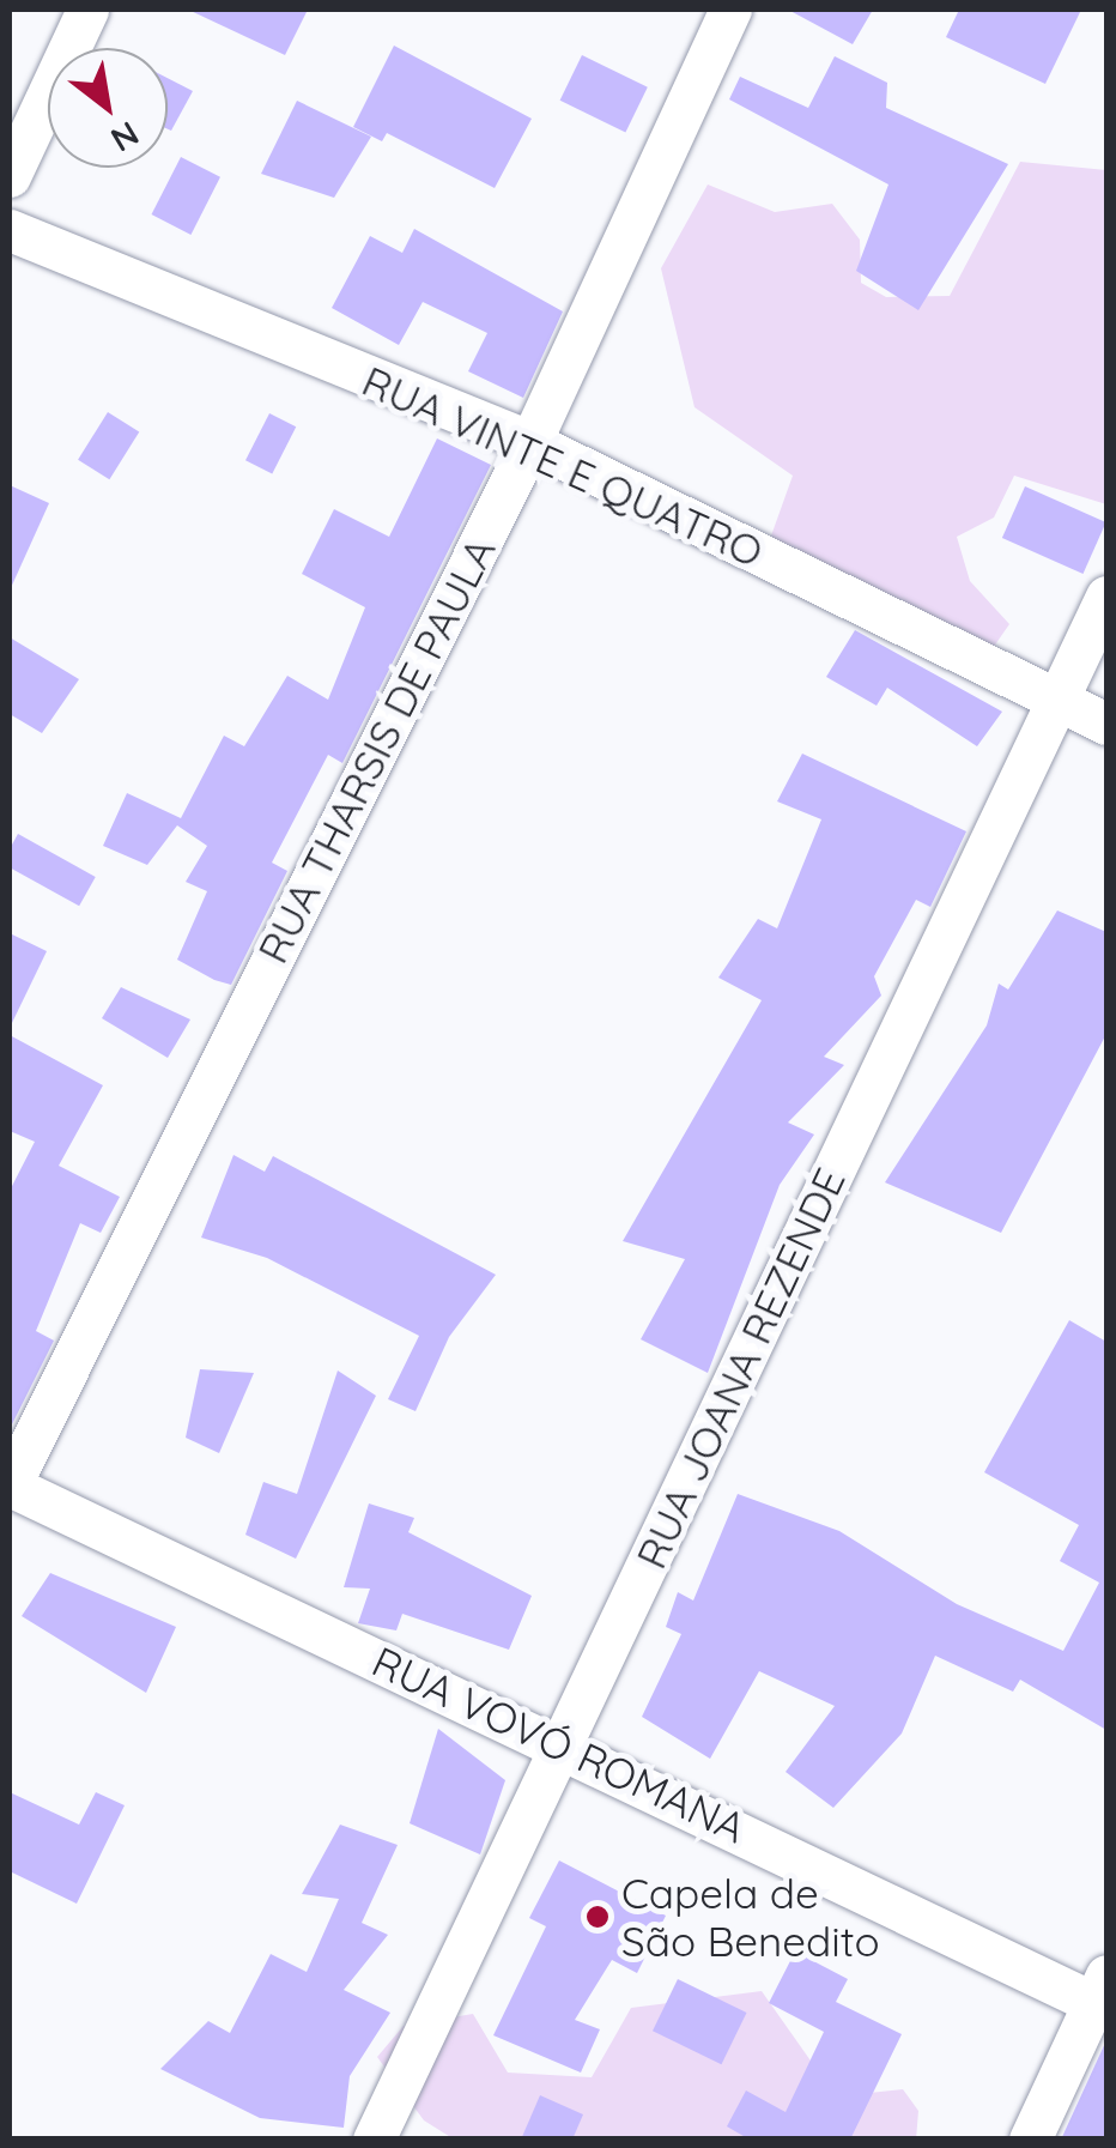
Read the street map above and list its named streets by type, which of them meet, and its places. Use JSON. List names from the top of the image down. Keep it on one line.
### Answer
{"streets":{"street":["RUA VINTE E QUATRO","RUA THARSIS DE PAULA","RUA JOANA REZENDE","RUA VOVÓ ROMANA"]},"crossings":[["RUA VINTE E QUATRO","RUA THARSIS DE PAULA"],["RUA VINTE E QUATRO","RUA JOANA REZENDE"],["RUA THARSIS DE PAULA","RUA VOVÓ ROMANA"],["RUA JOANA REZENDE","RUA VOVÓ ROMANA"]],"places":["Capela de São Benedito"],"north":"bottom right"}
